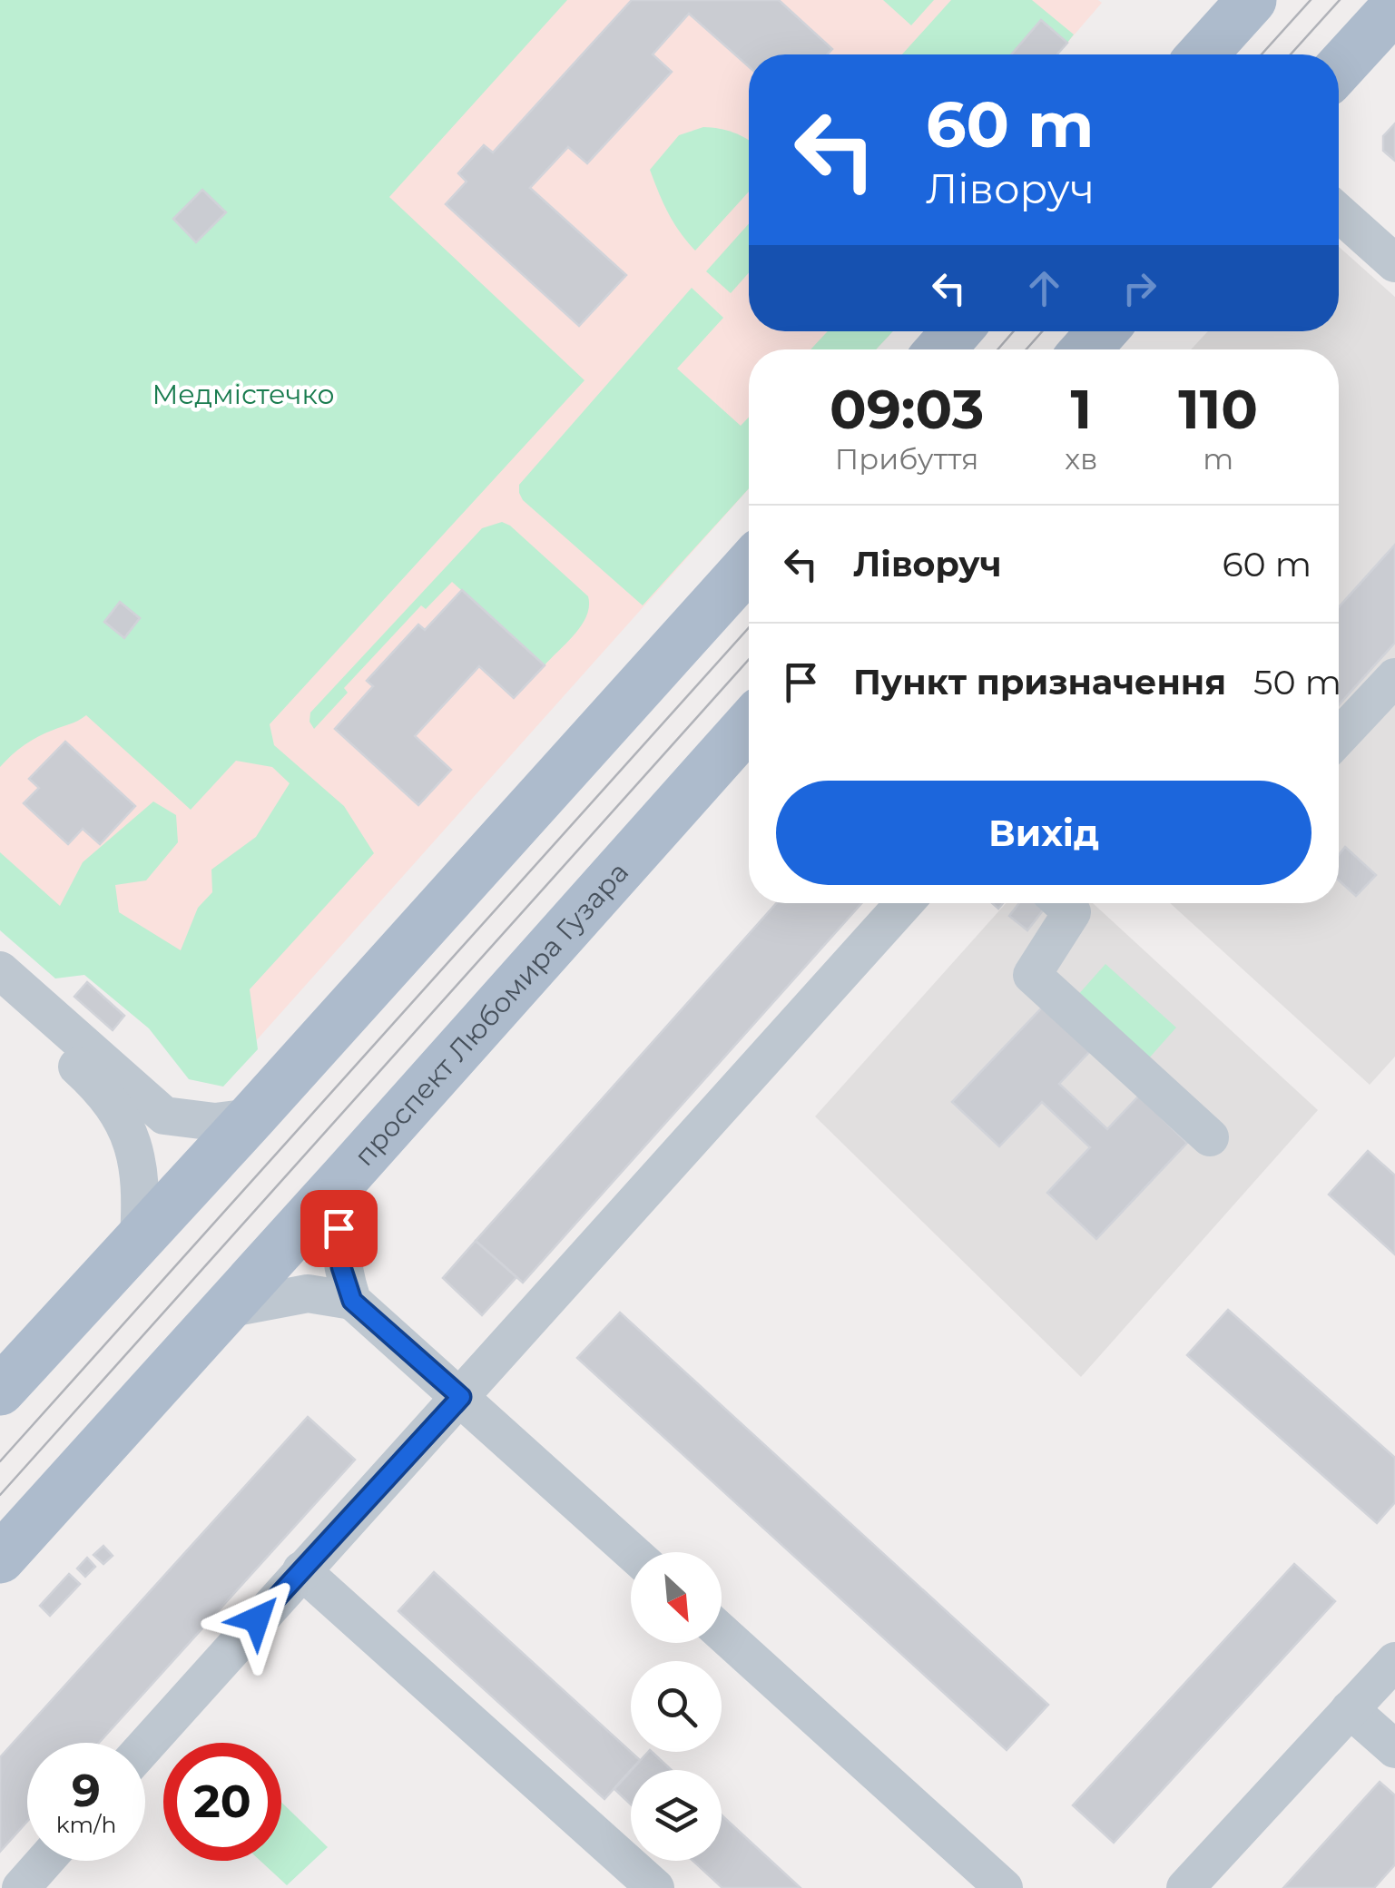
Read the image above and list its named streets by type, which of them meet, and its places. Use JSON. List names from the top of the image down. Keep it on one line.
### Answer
{"streets":{"main road":["проспект Любомира Гузара"]},"parks":["Медмістечко"],"north":"bottom right","page":{"turn":["60 m","Ліворуч"],"eta":["09:03","Прибуття","1","хв","110","m"],"list":[{"name":"Ліворуч","value":"60 m"},{"name":"Пункт призначення","value":"50 m"}],"buttons":"Вихід","speed":"9 km/h","limit":"20"}}
